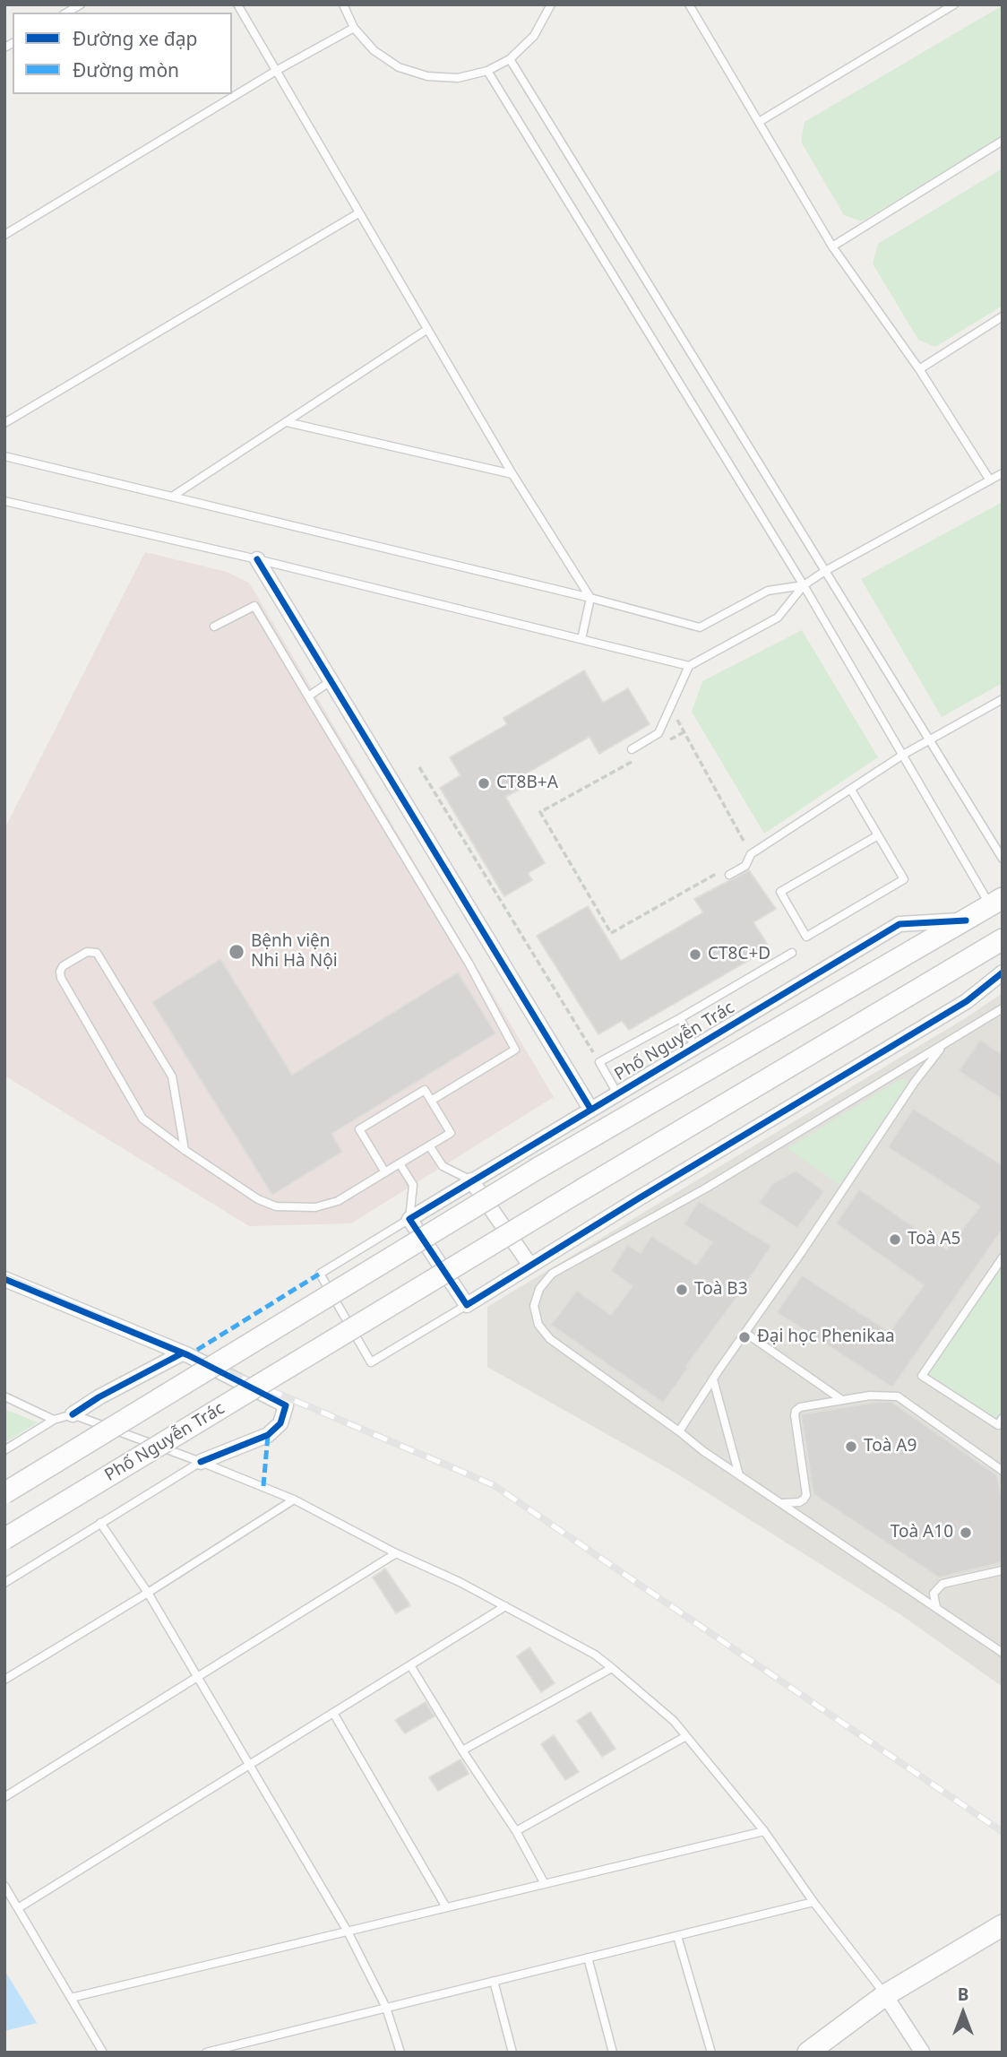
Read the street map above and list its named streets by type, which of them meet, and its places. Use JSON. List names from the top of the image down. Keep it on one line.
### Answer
{"streets":{"main road":["Phố Nguyễn Trác"]},"places":["CT8B+A","Bệnh viện Nhi Hà Nội","CT8C+D","Toà A5","Toà B3","Đại học Phenikaa","Toà A9","Toà A10"],"legend":["Đường xe đạp","Đường mòn"],"north":"top"}
